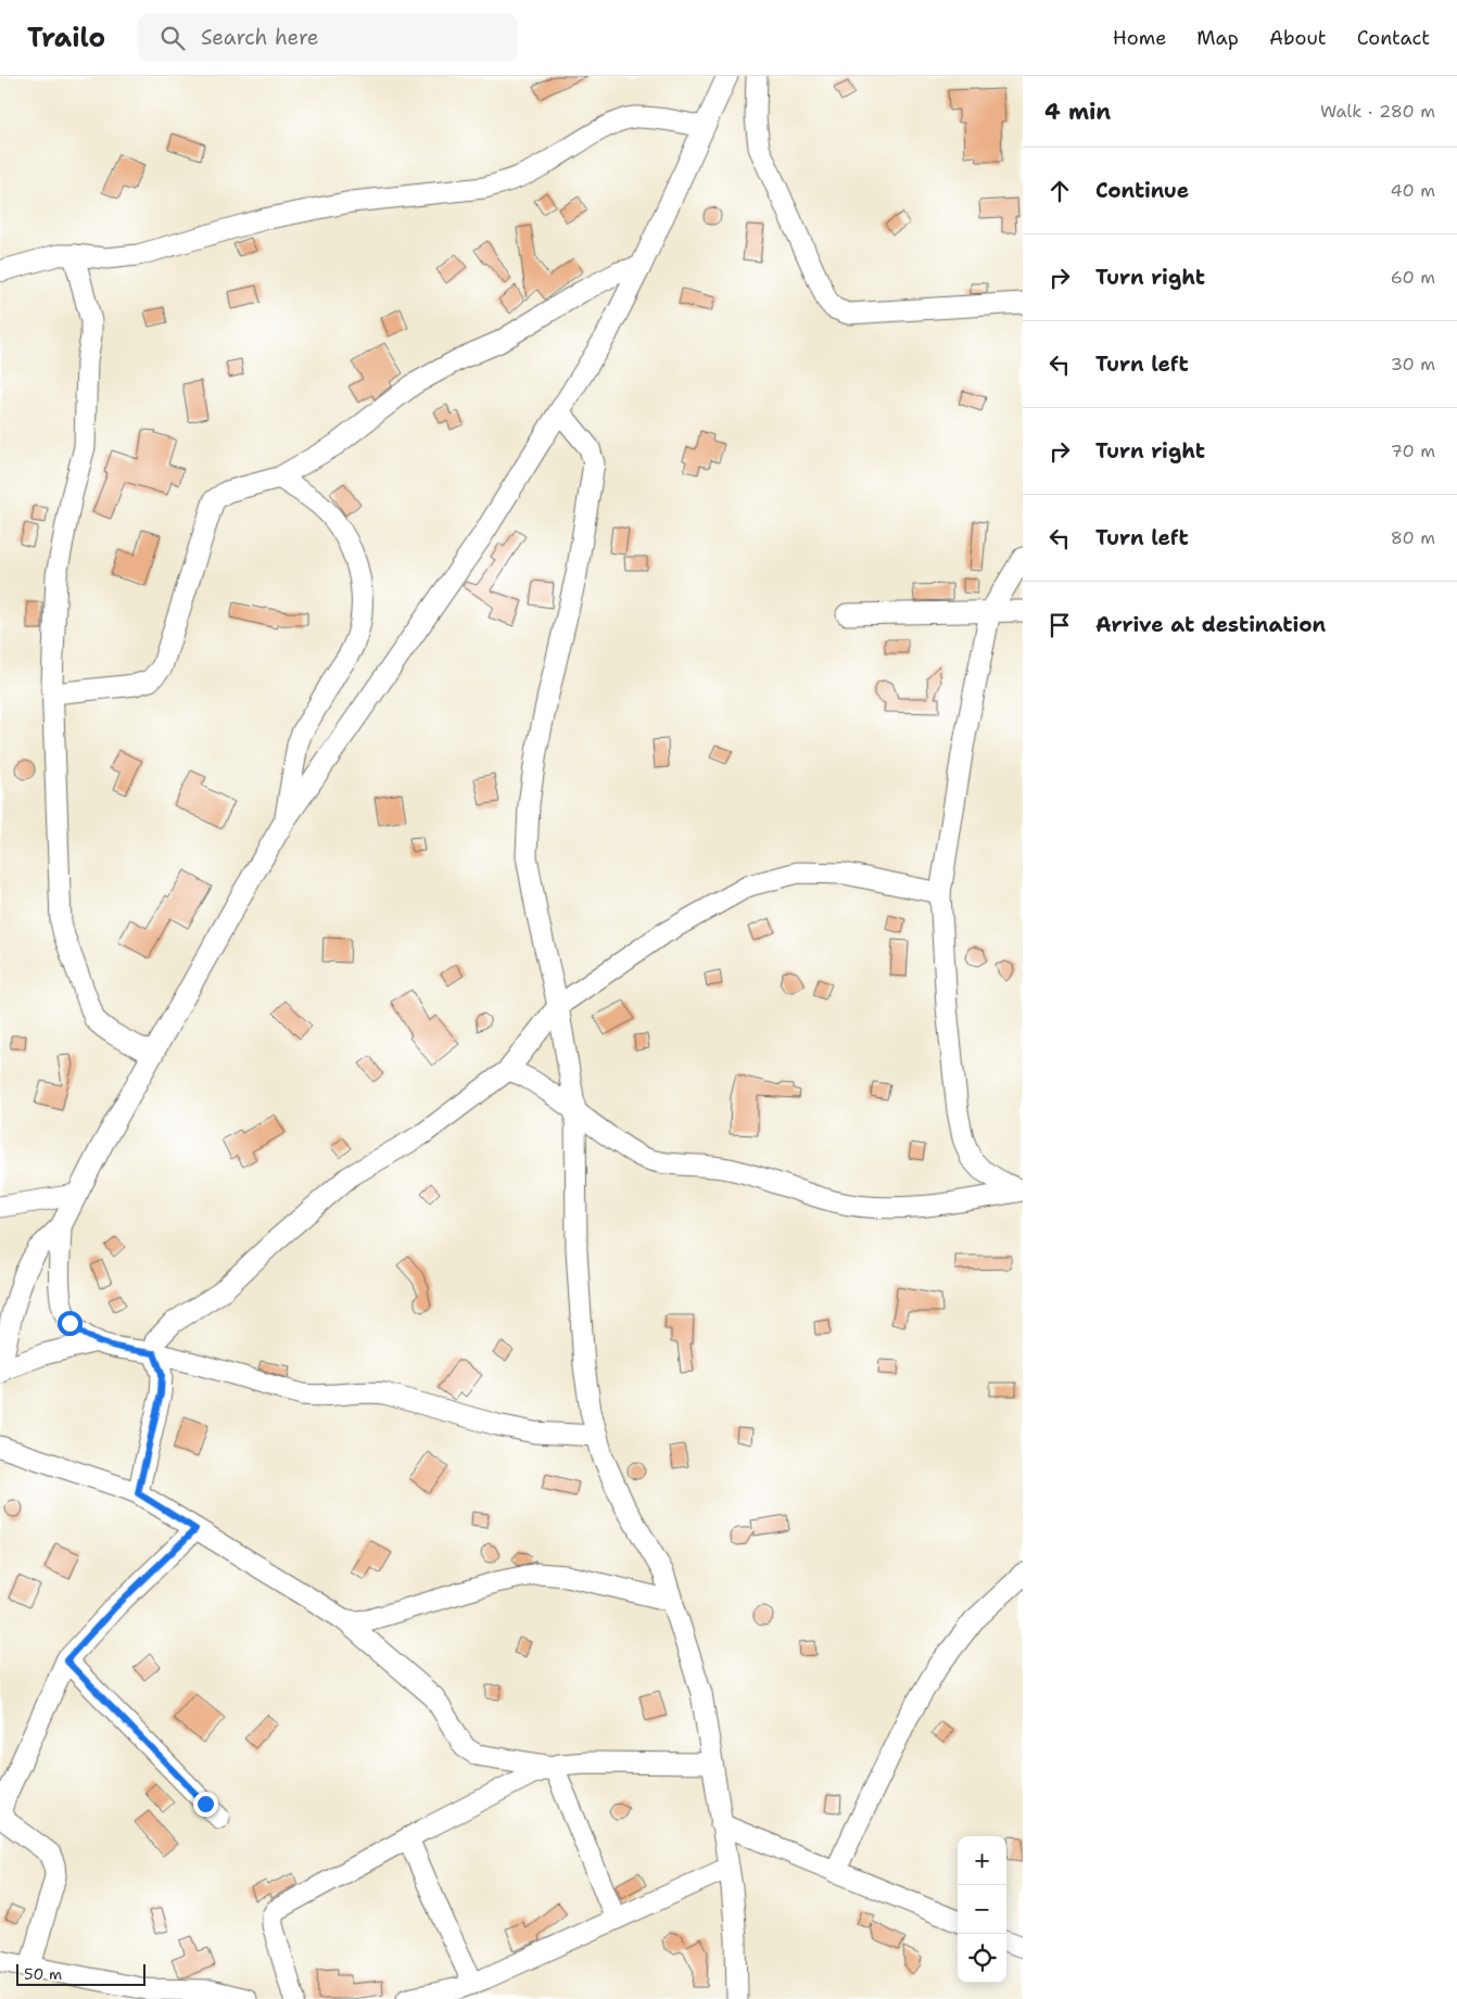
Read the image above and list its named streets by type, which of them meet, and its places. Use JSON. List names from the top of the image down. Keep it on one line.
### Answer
{"scale_bar":"50 m","page":{"header":"Trailo","search":"Search here","nav":["Home","Map","About","Contact"],"heading":["4 min","Walk · 280 m"],"list":[["Continue","40 m"],["Turn right","60 m"],["Turn left","30 m"],["Turn right","70 m"],["Turn left","80 m"],"Arrive at destination"],"map_buttons":["+","−"],"scale":"50 m"}}
